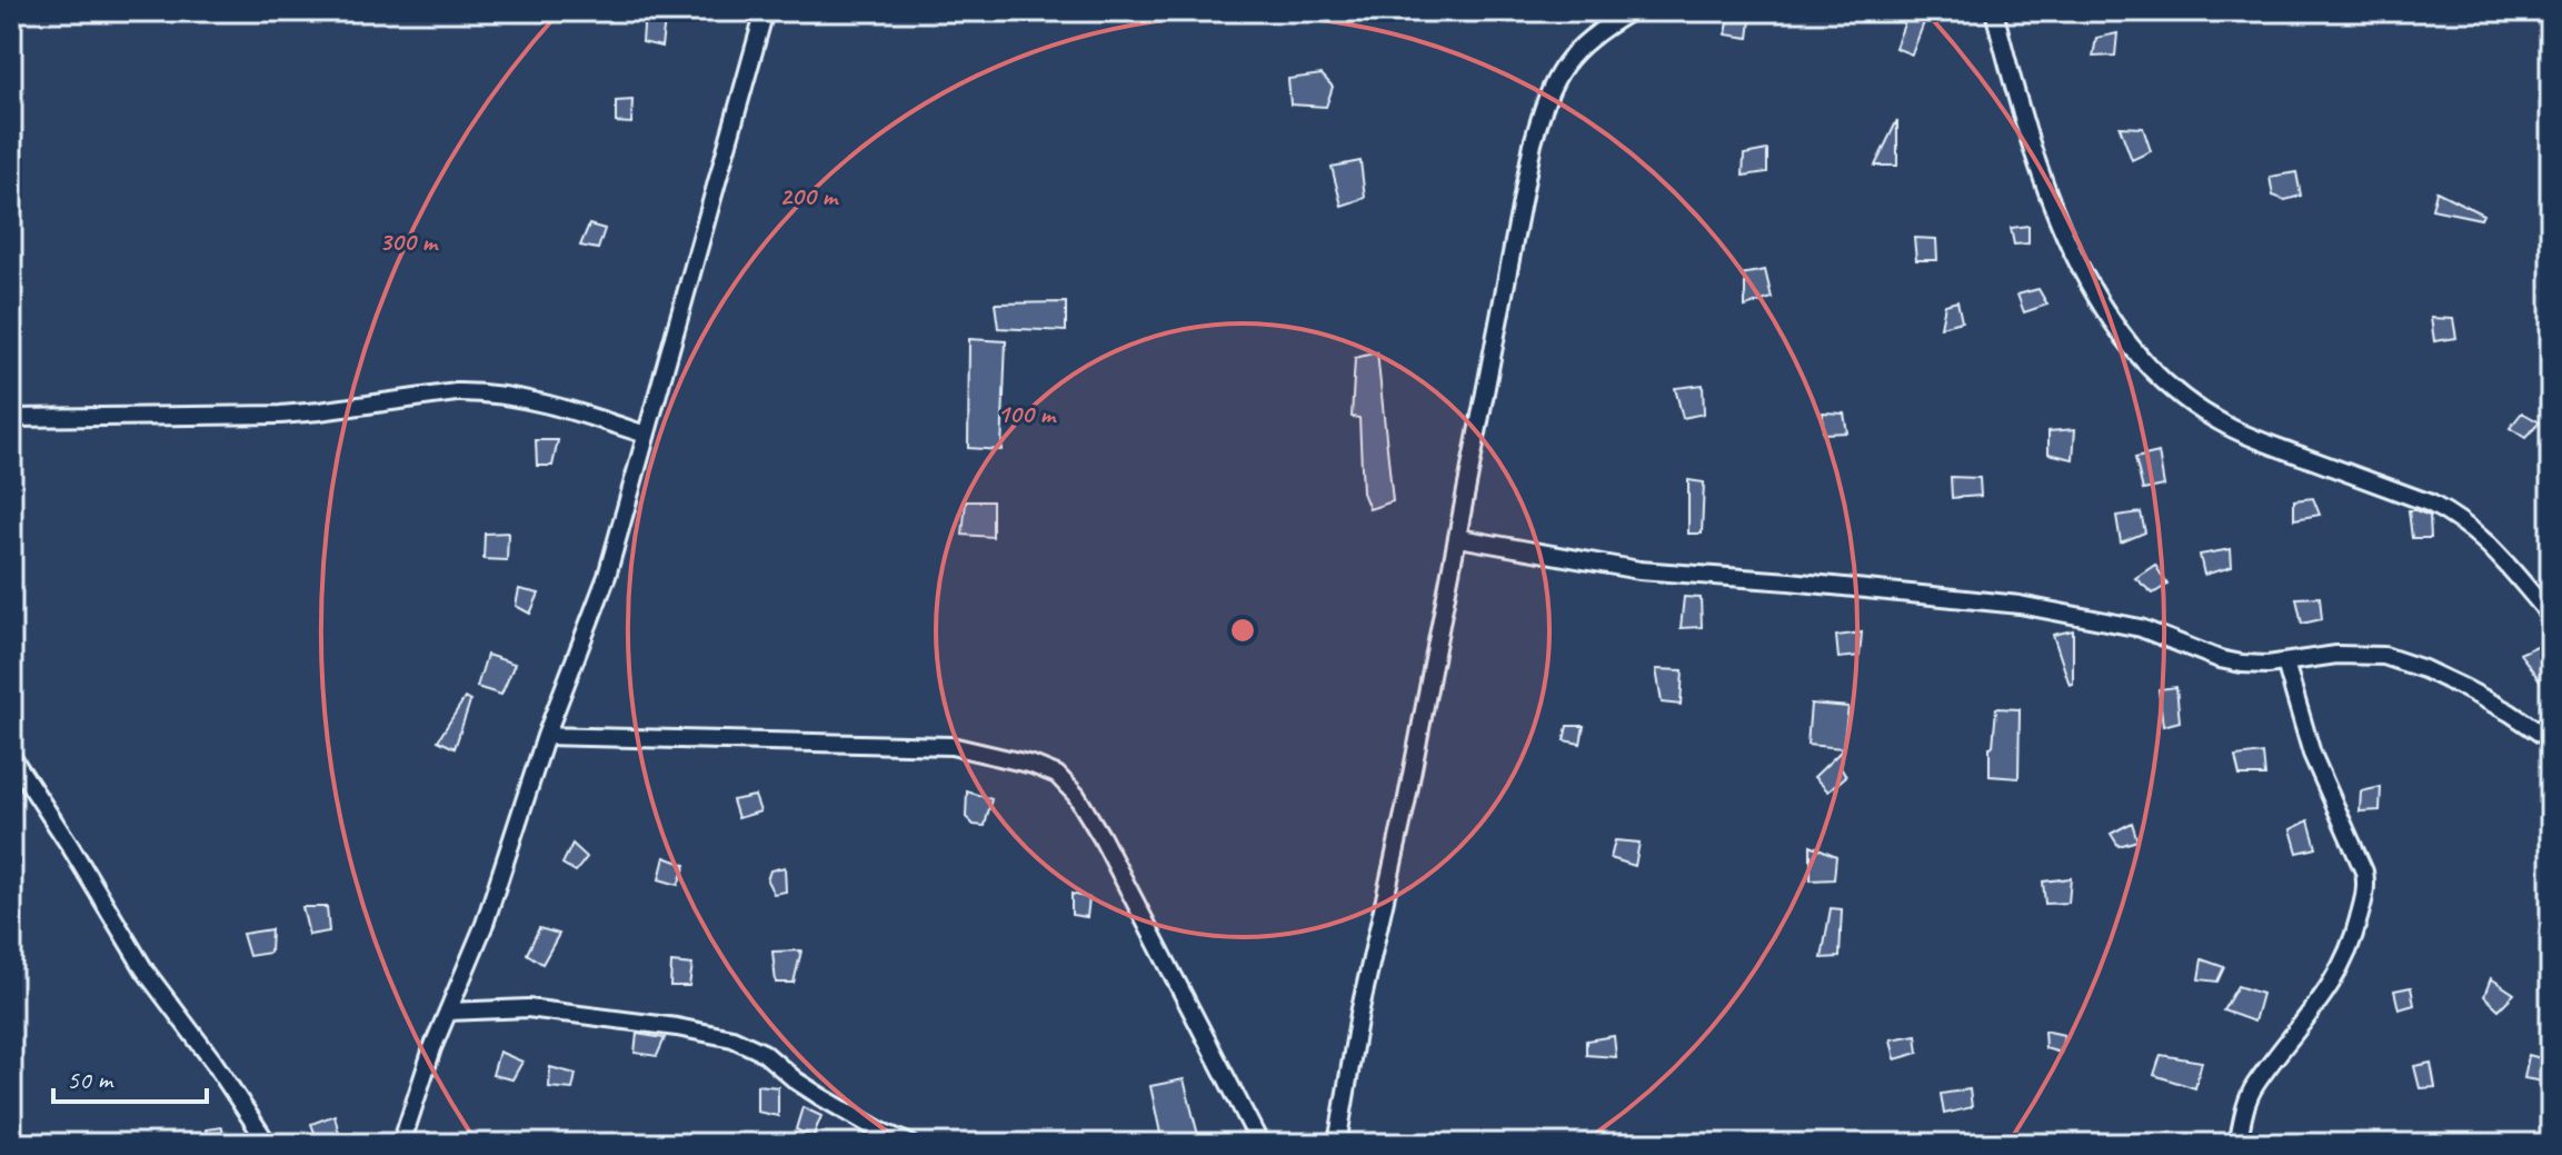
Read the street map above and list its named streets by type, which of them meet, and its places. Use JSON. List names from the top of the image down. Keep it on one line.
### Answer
{"scale_bar":"50 m","rings":["200 m","300 m","100 m"]}
